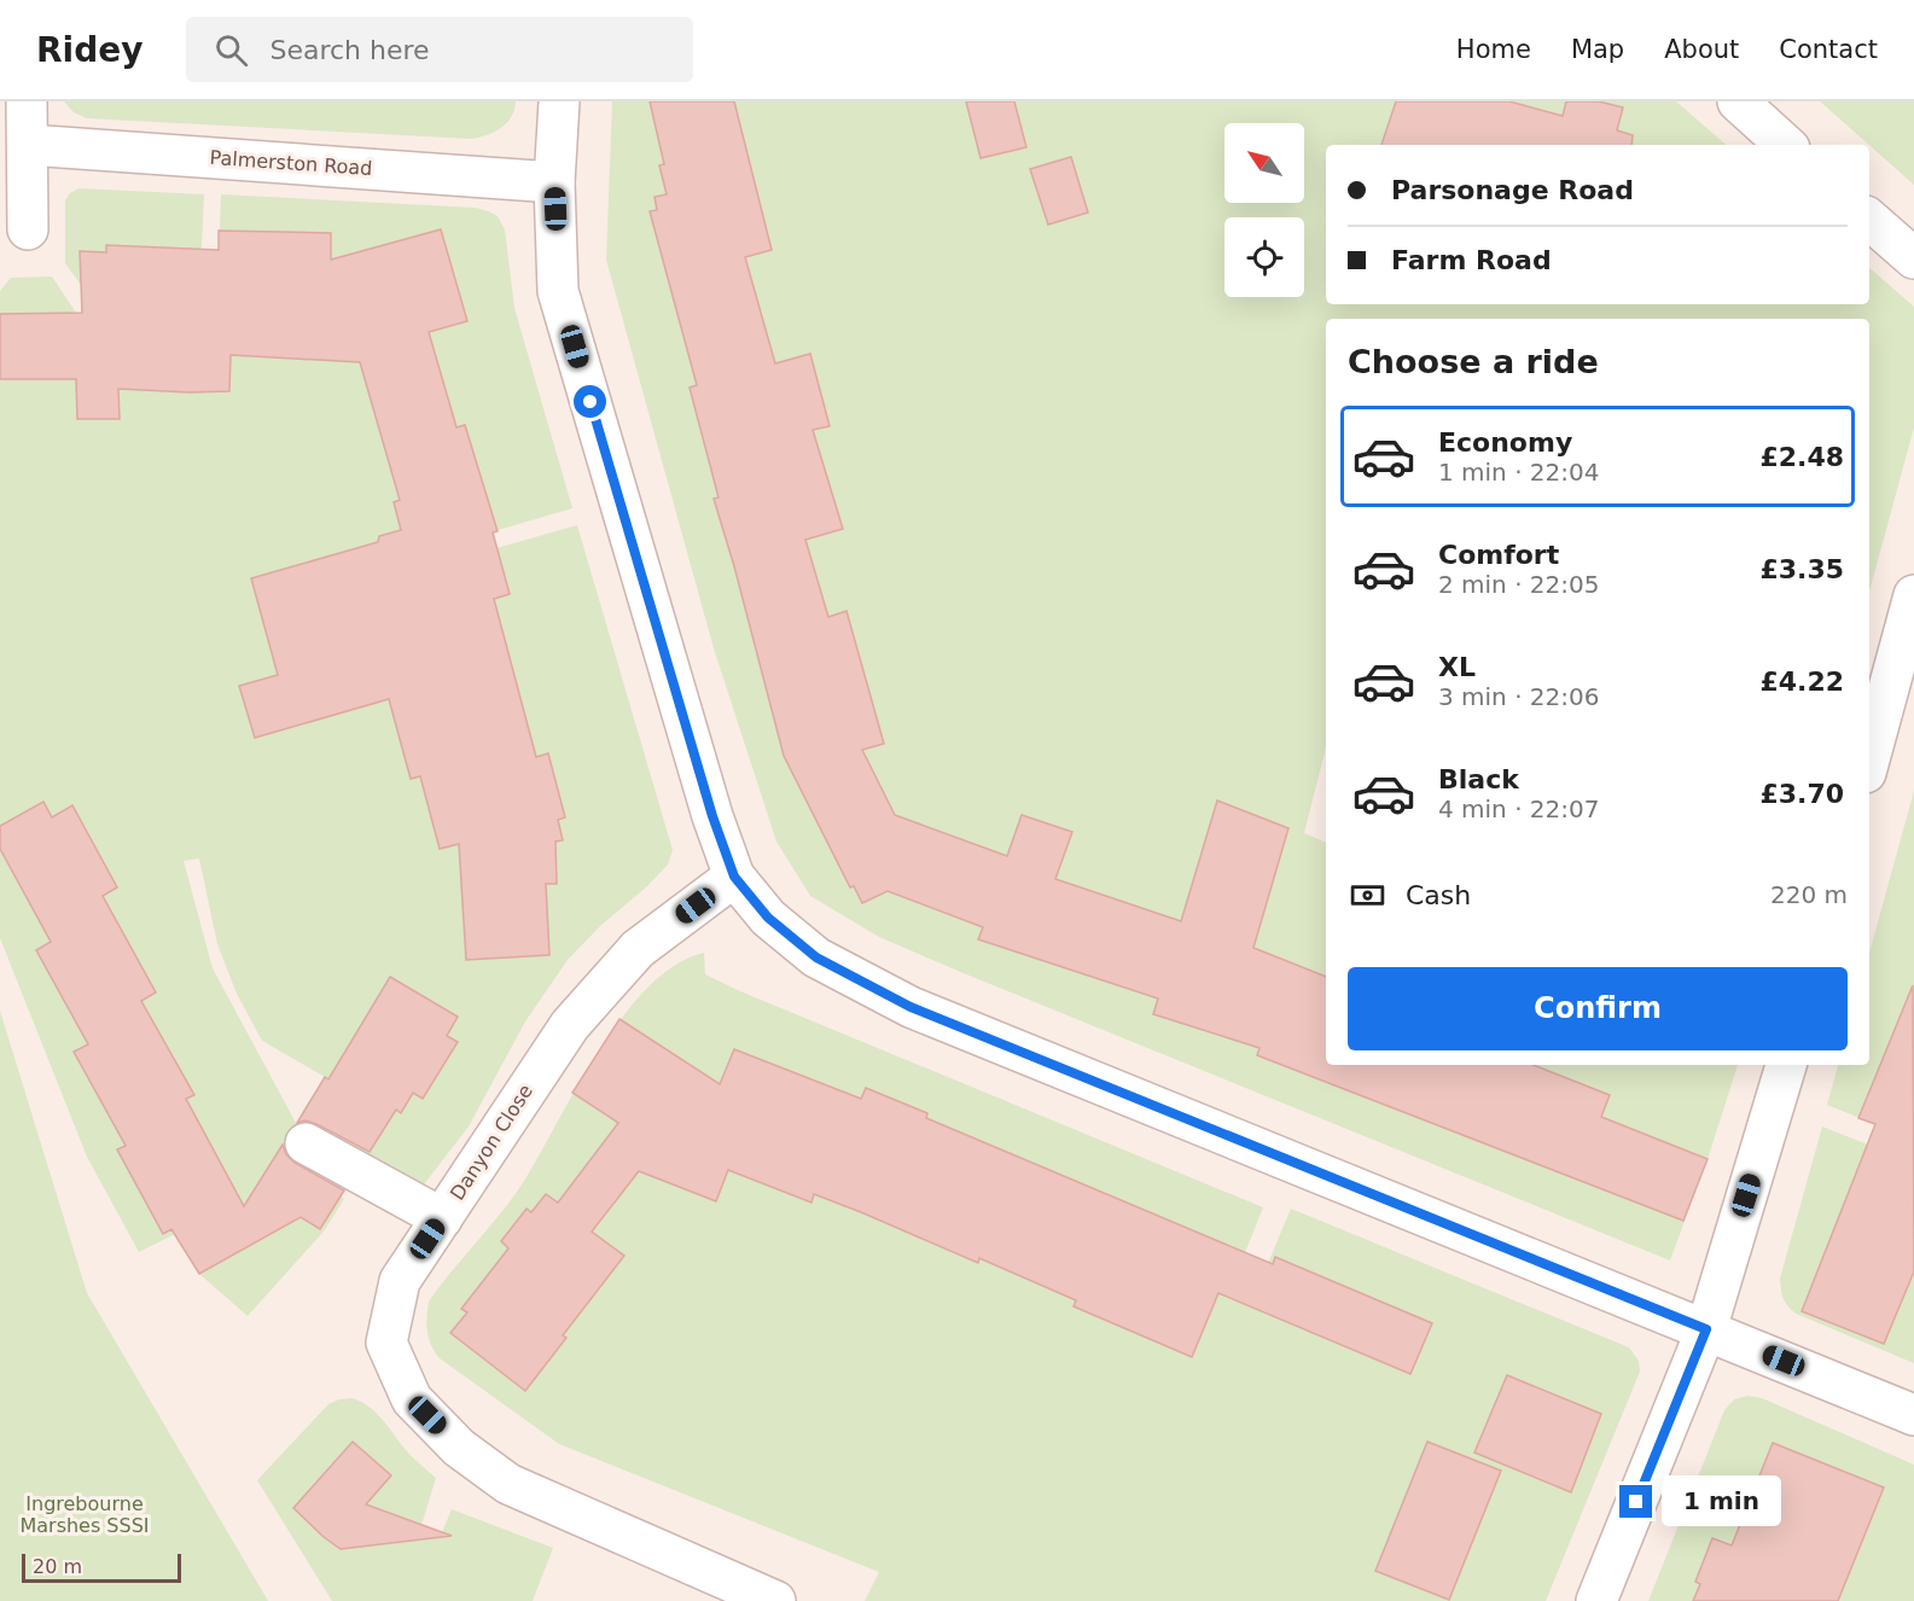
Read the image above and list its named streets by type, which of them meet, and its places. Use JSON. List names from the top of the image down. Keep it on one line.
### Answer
{"streets":{"street":["Palmerston Road","Danyon Close"]},"parks":["Ingrebourne Marshes SSSI"],"scale_bar":"20 m","north":"top left","page":{"header":"Ridey","search":"Search here","nav":["Home","Map","About","Contact"],"banner":["Parsonage Road","Farm Road"],"heading":"Choose a ride","list":[{"name":"Economy","note":"1 min · 22:04","value":"£2.48"},{"name":"Comfort","note":"2 min · 22:05","value":"£3.35"},{"name":"XL","note":"3 min · 22:06","value":"£4.22"},{"name":"Black","note":"4 min · 22:07","value":"£3.70"}],"pay":["Cash","220 m"],"buttons":"Confirm","bubble":"1 min","scale":"20 m"}}
